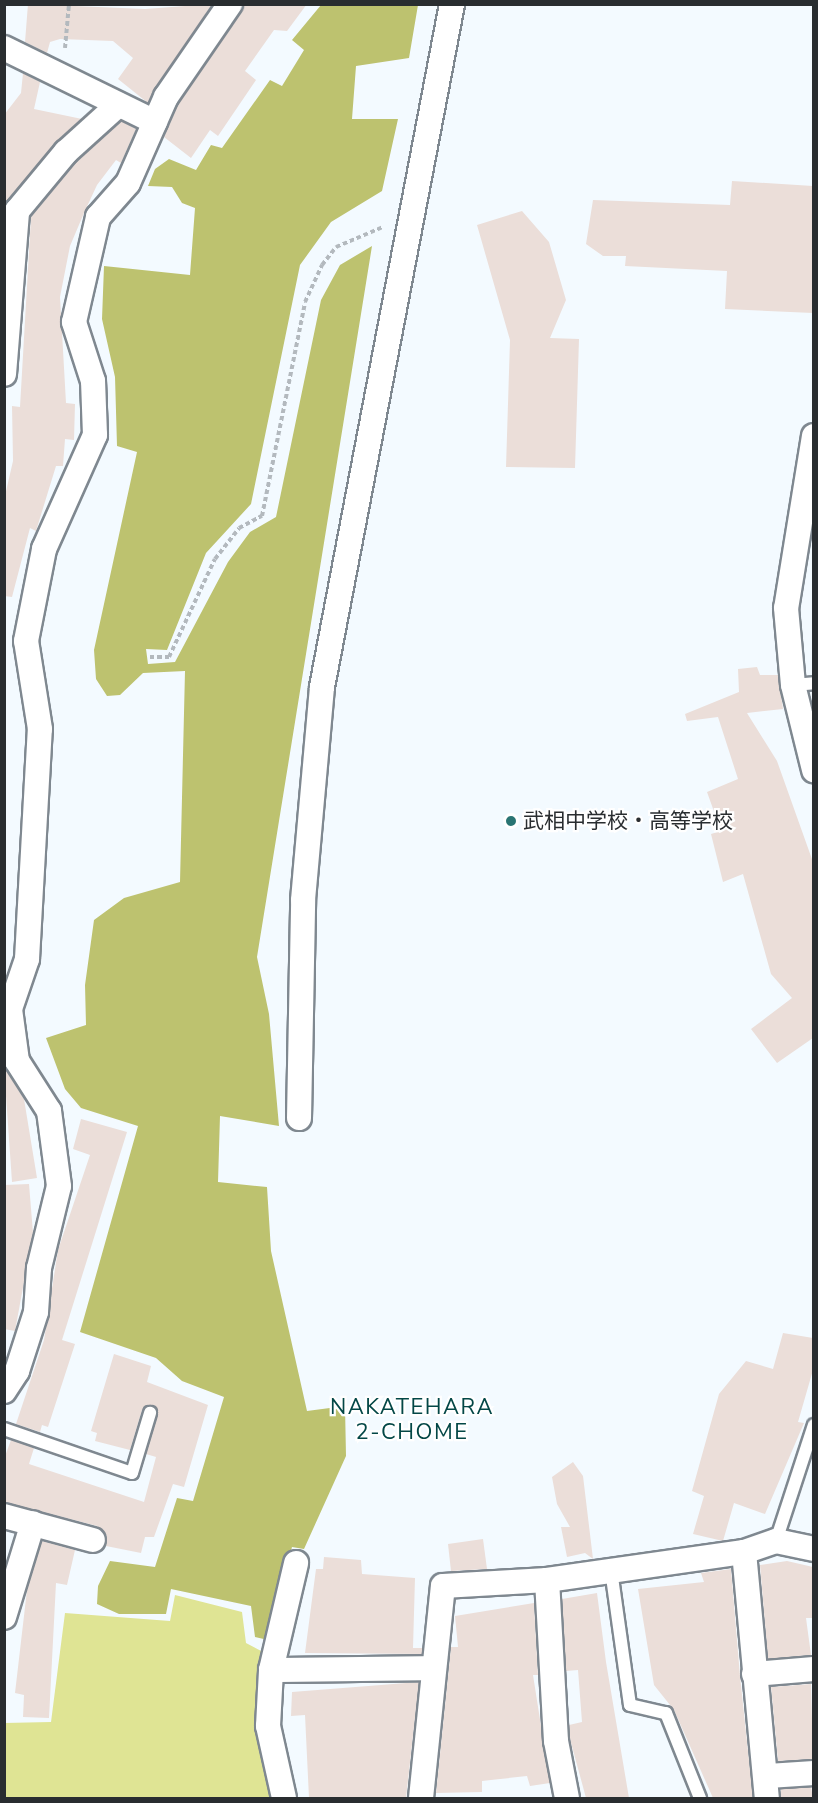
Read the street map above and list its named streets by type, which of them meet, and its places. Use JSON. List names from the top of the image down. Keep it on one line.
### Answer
{"districts":["NAKATEHARA 2-CHOME"],"places":["武相中学校・高等学校"]}
